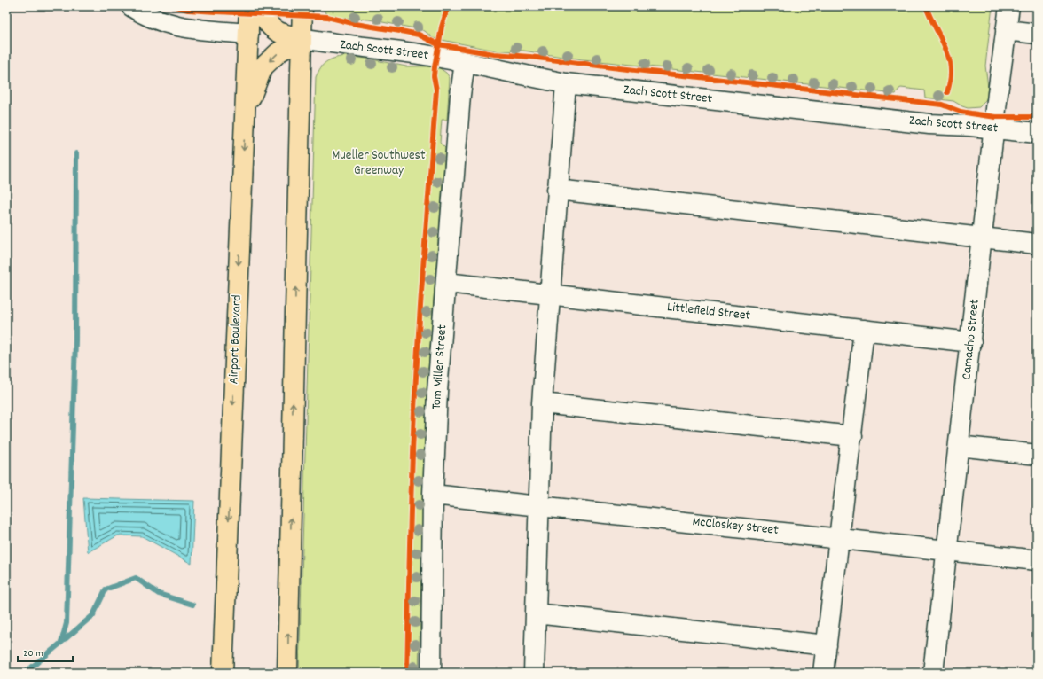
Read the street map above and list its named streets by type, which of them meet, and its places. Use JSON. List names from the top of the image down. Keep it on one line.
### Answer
{"streets":{"main road":["Airport Boulevard"],"street":["Zach Scott Street","Littlefield Street","Camacho Street","Tom Miller Street","McCloskey Street"]},"crossings":[["Zach Scott Street","Camacho Street"],["Zach Scott Street","Tom Miller Street"],["Littlefield Street","Camacho Street"],["Littlefield Street","Tom Miller Street"],["Camacho Street","McCloskey Street"],["Tom Miller Street","McCloskey Street"]],"parks":["Mueller Southwest Greenway"],"scale_bar":"20 m"}
